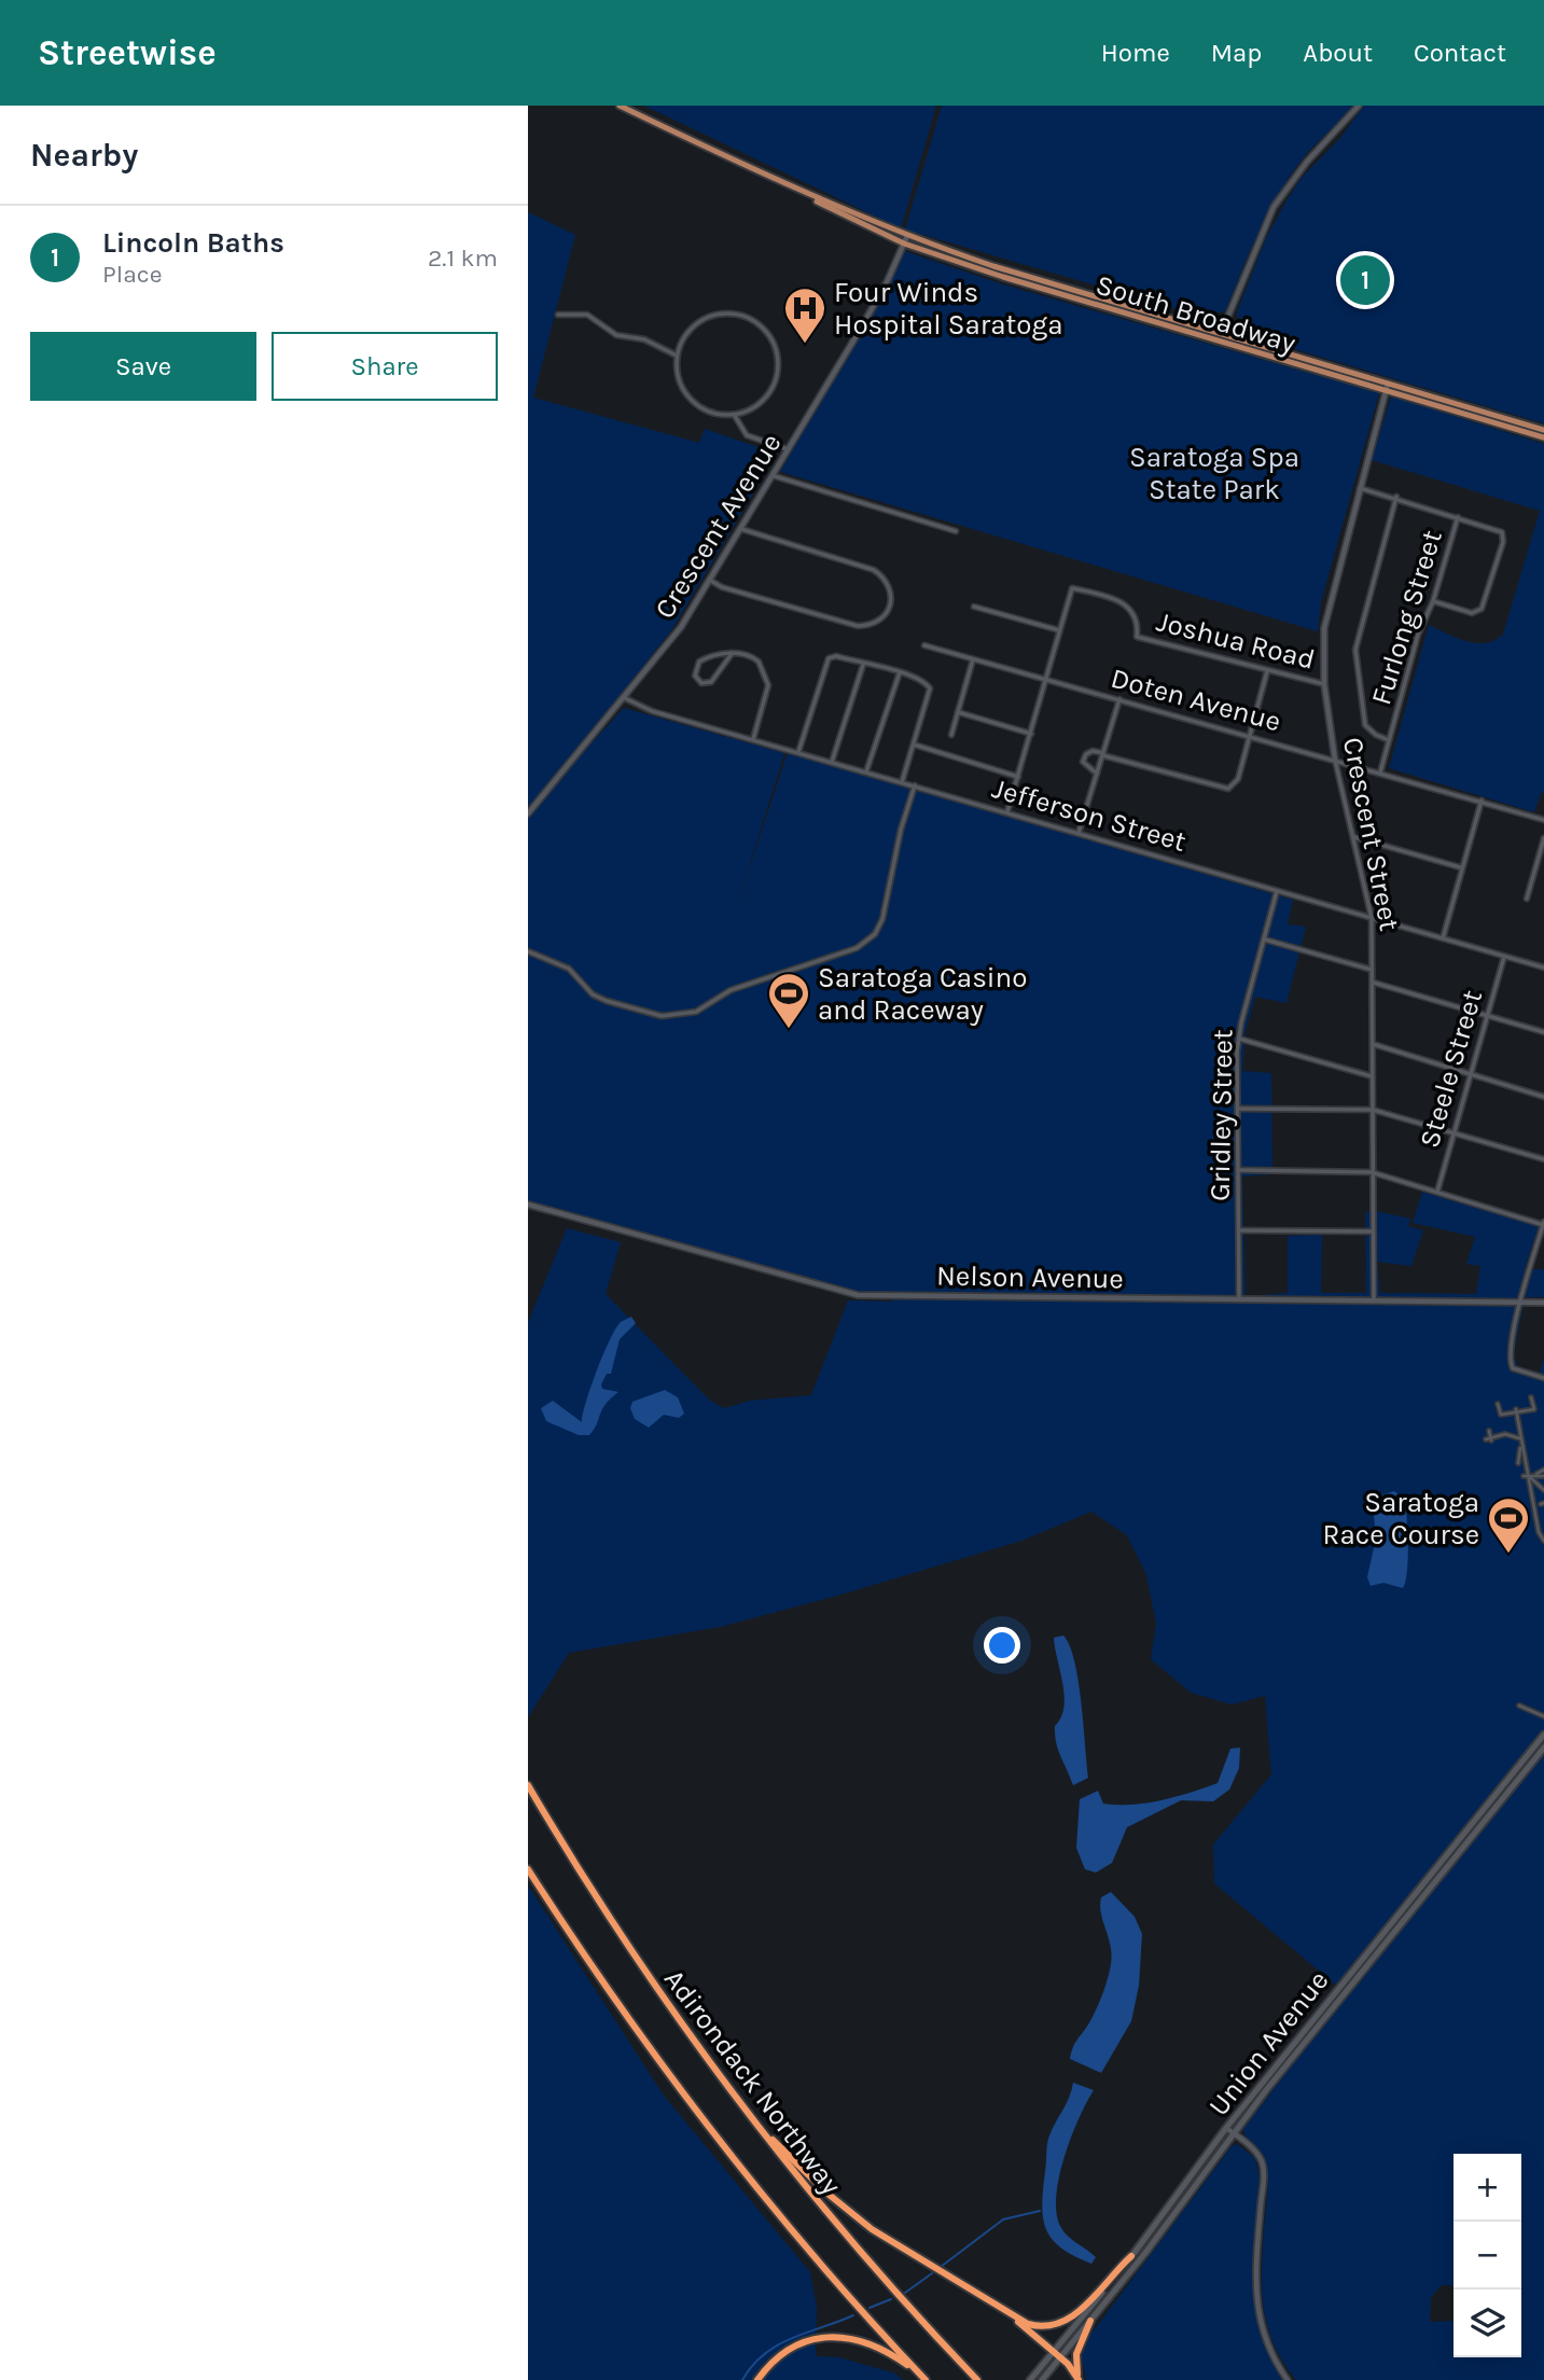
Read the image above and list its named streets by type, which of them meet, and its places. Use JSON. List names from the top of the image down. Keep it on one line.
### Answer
{"streets":{"highway":["Adirondack Northway"],"main road":["South Broadway","Union Avenue"],"street":["Crescent Avenue","Furlong Street","Joshua Road","Doten Avenue","Jefferson Street","Crescent Street","Steele Street","Gridley Street","Nelson Avenue"]},"crossings":[["South Broadway","Crescent Avenue"],["South Broadway","Crescent Street"],["Crescent Avenue","Jefferson Street"],["Furlong Street","Doten Avenue"],["Joshua Road","Crescent Street"],["Doten Avenue","Crescent Street"],["Jefferson Street","Crescent Street"],["Jefferson Street","Steele Street"],["Jefferson Street","Gridley Street"],["Crescent Street","Nelson Avenue"],["Gridley Street","Nelson Avenue"]],"parks":["Saratoga Spa State Park"],"places":{"hospital":["Four Winds Hospital Saratoga"],"sports":["Saratoga Casino and Raceway","Saratoga Race Course"]},"page":{"header":"Streetwise","nav":["Home","Map","About","Contact"],"heading":"Nearby","list":[{"mark":"1","name":"Lincoln Baths","note":"Place","value":"2.1 km"}],"pins":"1","buttons":["Save","Share"],"map_buttons":["+","−"]}}
